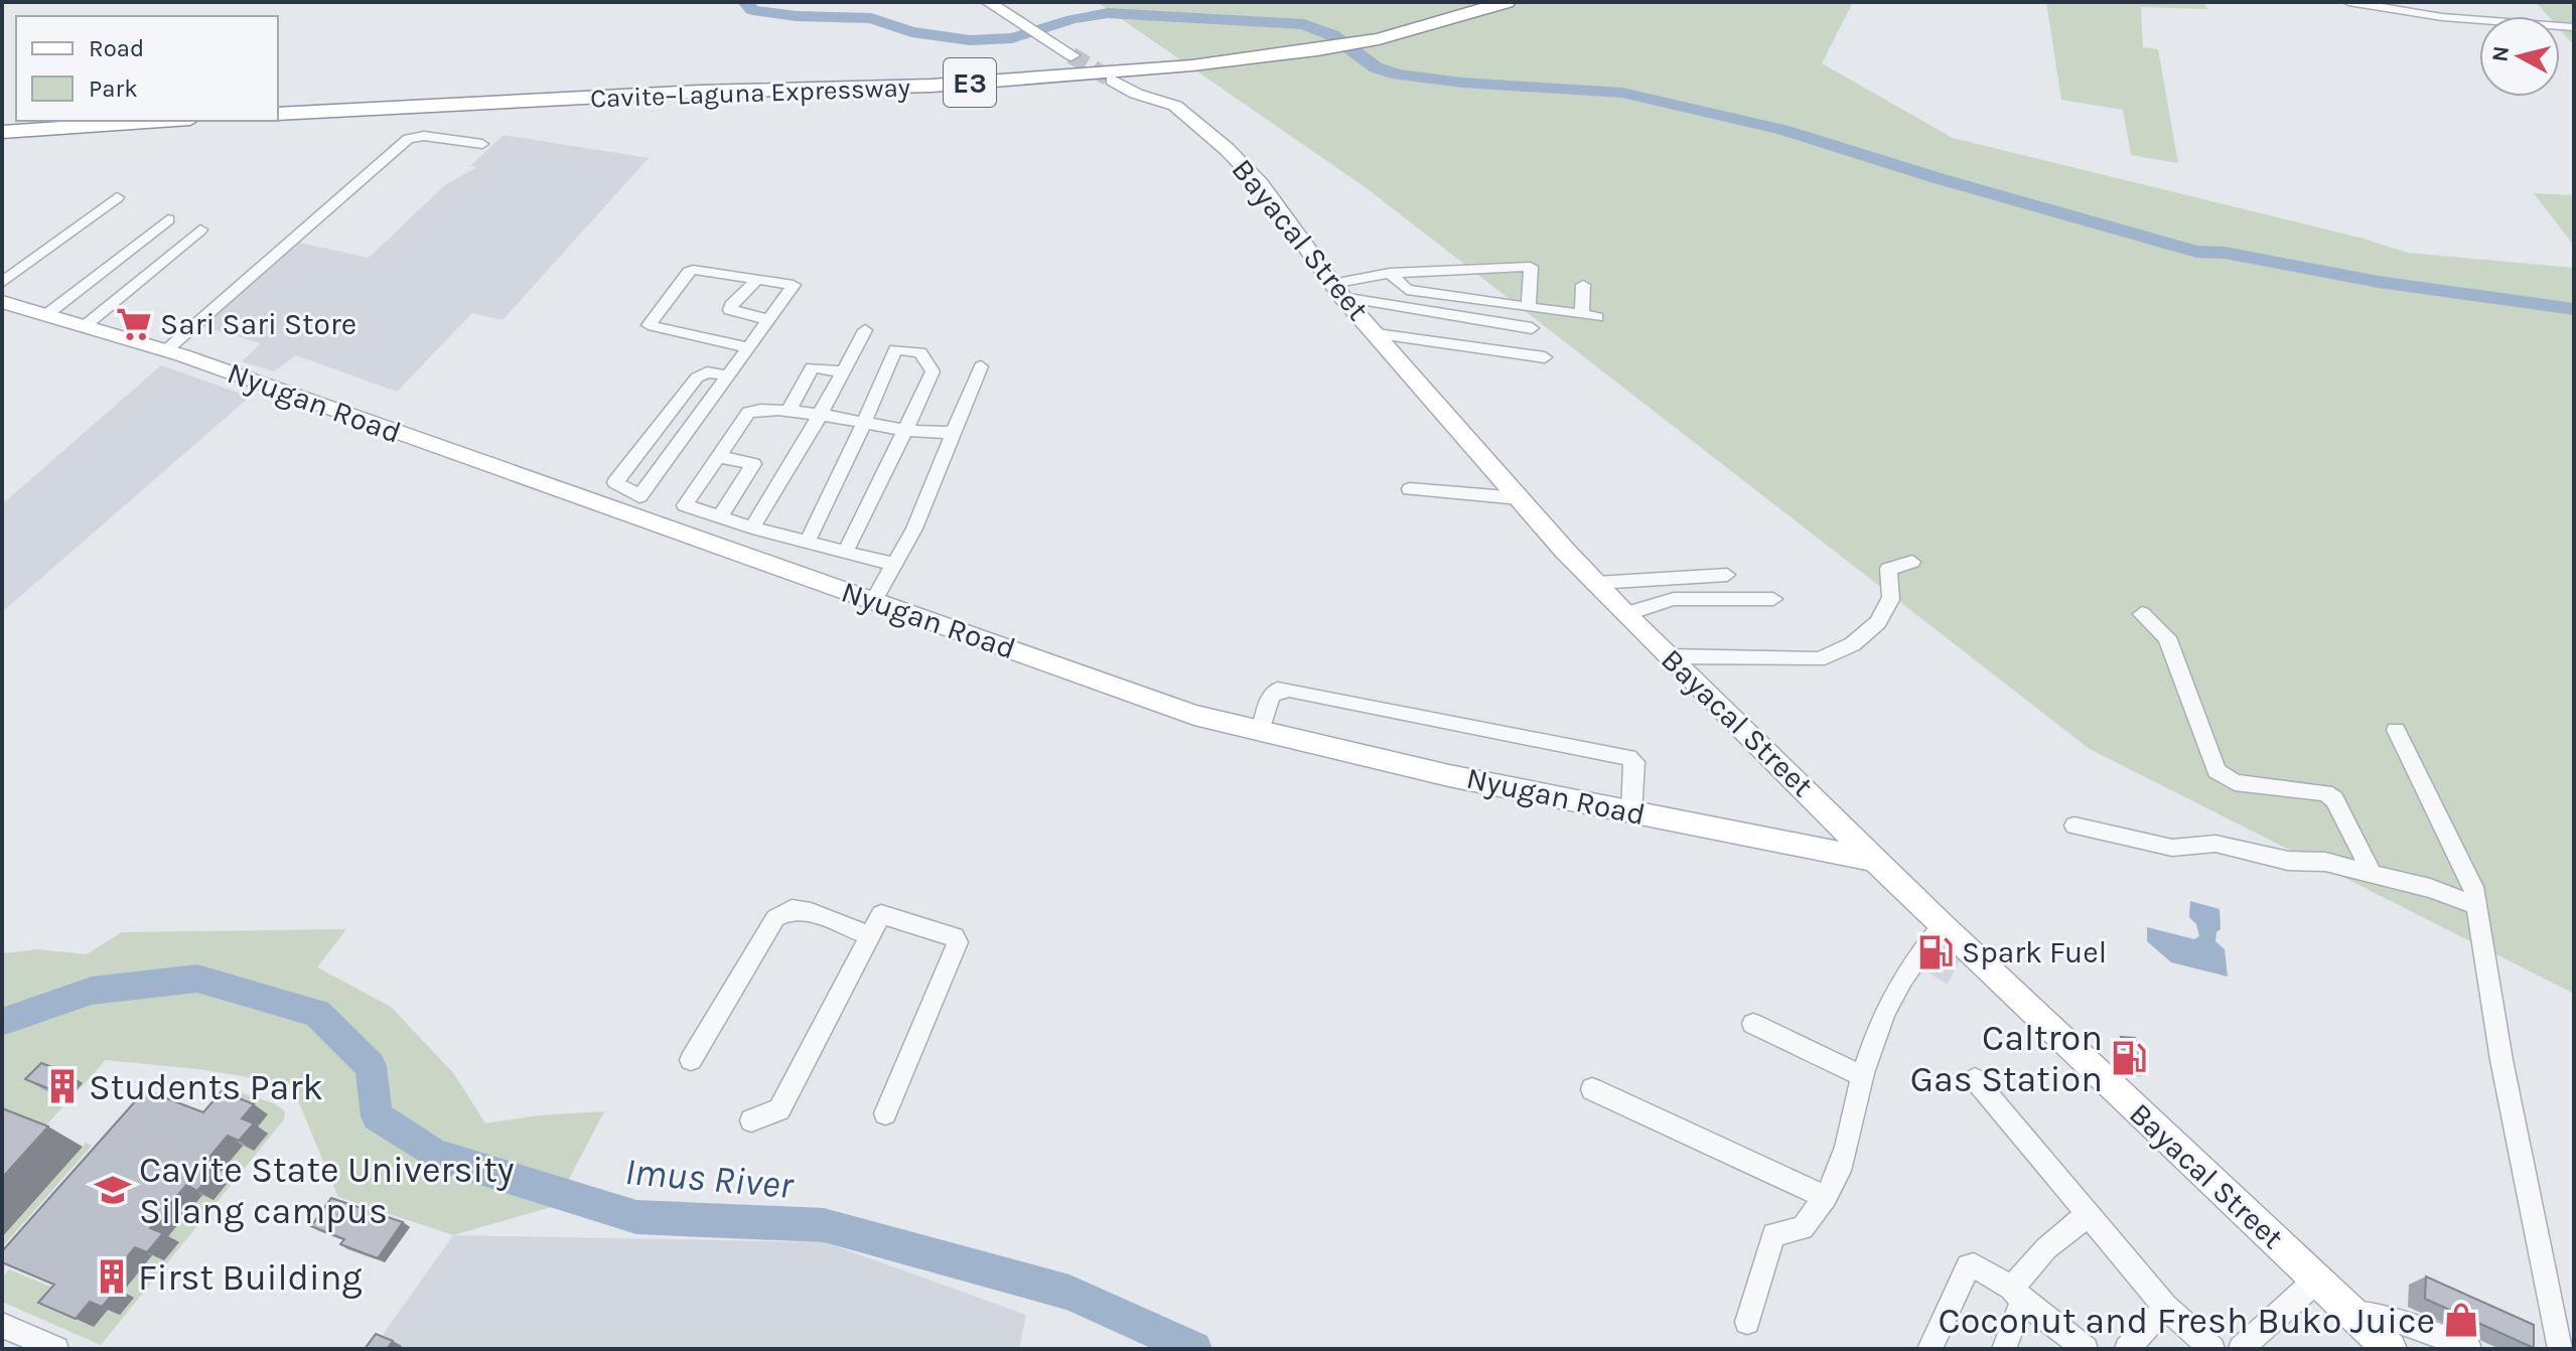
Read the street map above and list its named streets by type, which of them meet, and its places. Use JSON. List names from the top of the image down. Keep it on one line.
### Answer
{"streets":{"highway":["E3","Cavite–Laguna Expressway"],"main road":["Bayacal Street","Nyugan Road"]},"crossings":[["Bayacal Street","Nyugan Road"]],"water":["Imus River"],"places":{"supermarket":["Sari Sari Store"],"fuel station":["Spark Fuel","Caltron Gas Station"],"building":["Students Park","First Building"],"school or university":["Cavite State University Silang campus"],"shop":["Coconut and Fresh Buko Juice"]},"legend":["Road","Park"],"north":"left"}
